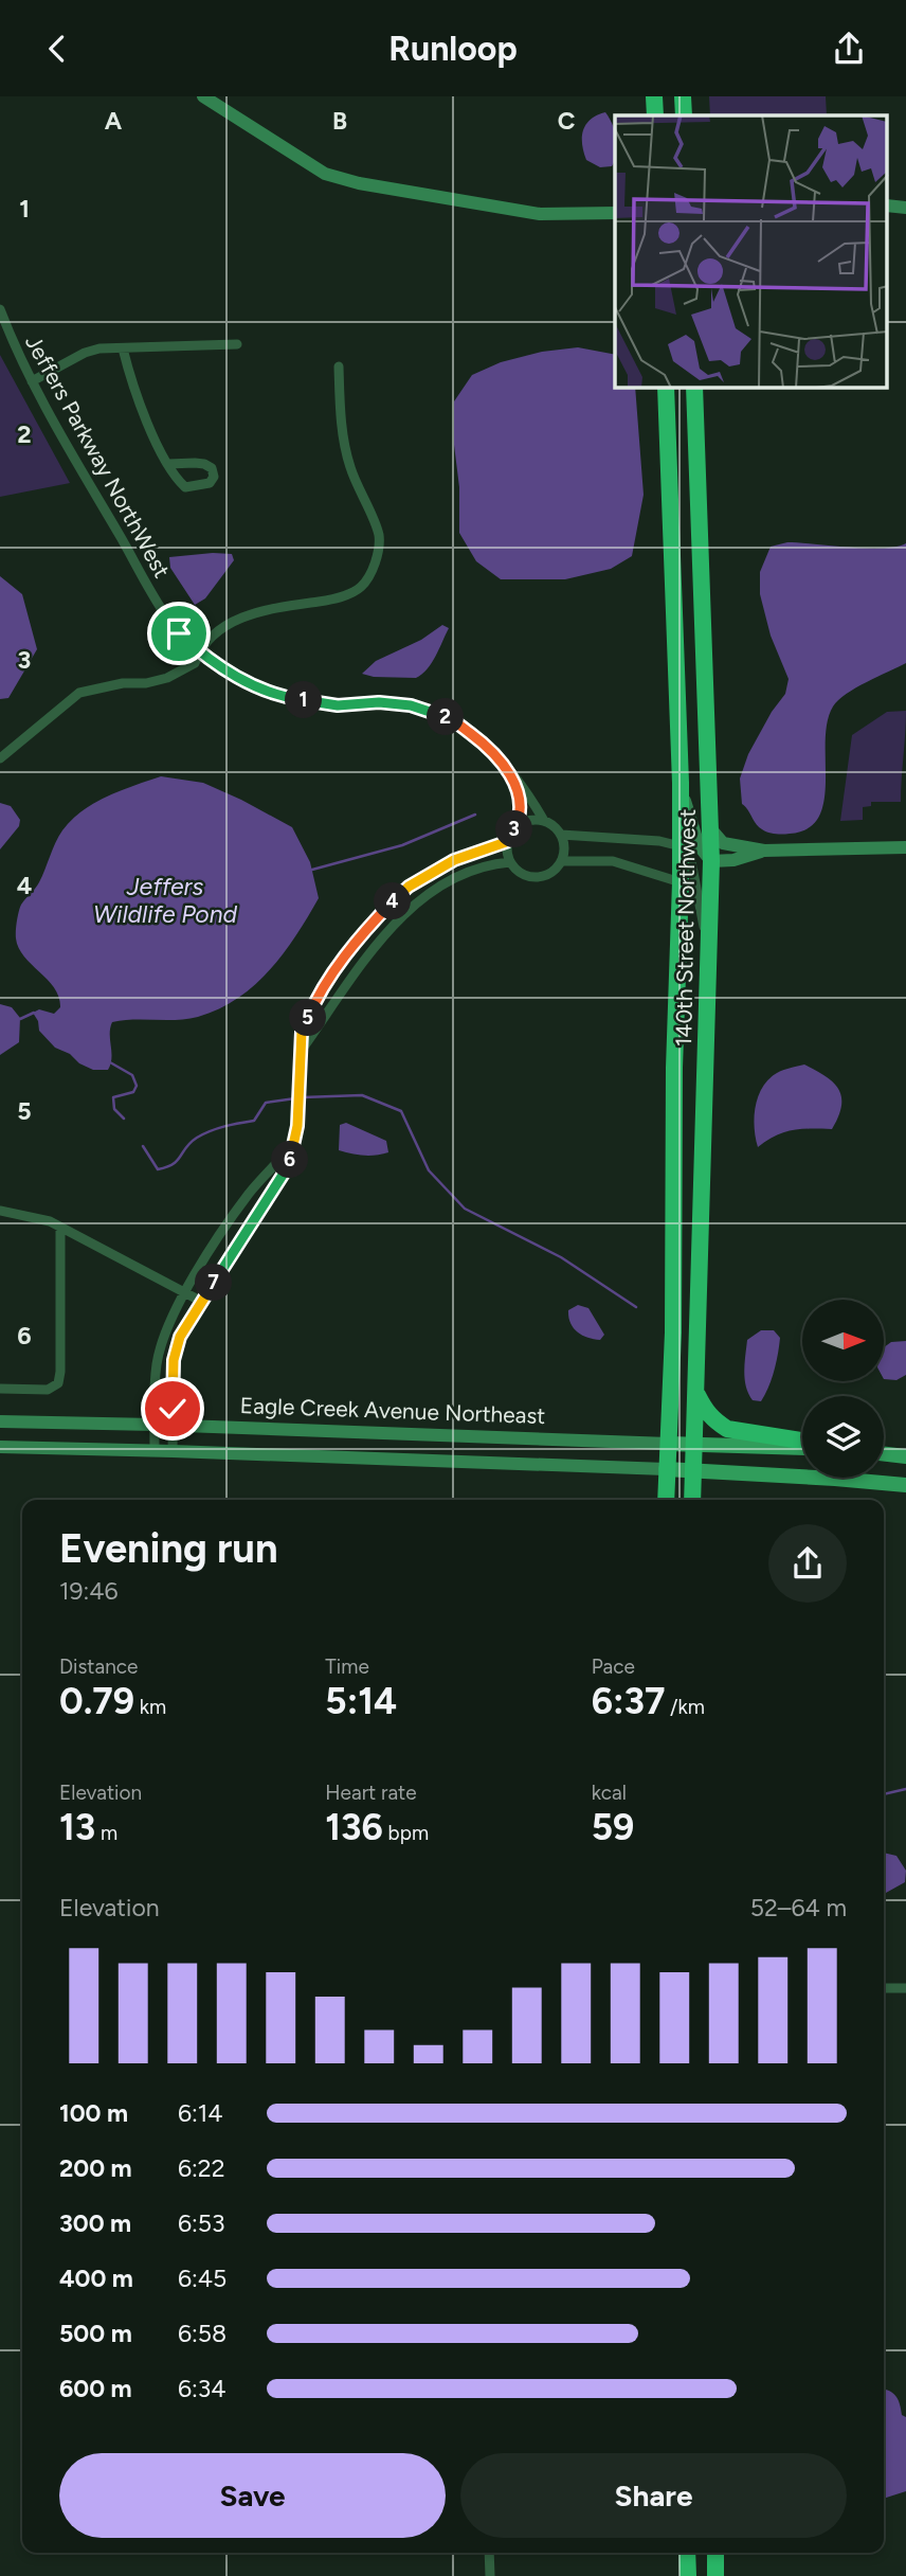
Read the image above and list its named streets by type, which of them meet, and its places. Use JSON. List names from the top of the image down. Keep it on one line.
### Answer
{"streets":{"highway":["140th Street Northwest"],"main road":["Eagle Creek Avenue Northeast"],"street":["Jeffers Parkway NorthWest"]},"crossings":[["140th Street Northwest","Eagle Creek Avenue Northeast"]],"water":["Jeffers Wildlife Pond"],"north":"right","page":{"header":"Runloop","pins":["1","2","3","4","5","6","7"],"heading":["Evening run","19:46"],"stats":[["Distance","0.79 km"],["Time","5:14"],["Pace","6:37 /km"],["Elevation","13 m"],["Heart rate","136 bpm"],["kcal","59"]],"chart":["Elevation","52–64 m"],"list":[{"name":"100 m","note":"6:14"},{"name":"200 m","note":"6:22"},{"name":"300 m","note":"6:53"},{"name":"400 m","note":"6:45"},{"name":"500 m","note":"6:58"},{"name":"600 m","note":"6:34"}],"buttons":["Save","Share"]},"grid":{"columns":["A","B","C"],"rows":["1","2","3","4","5","6"]}}
